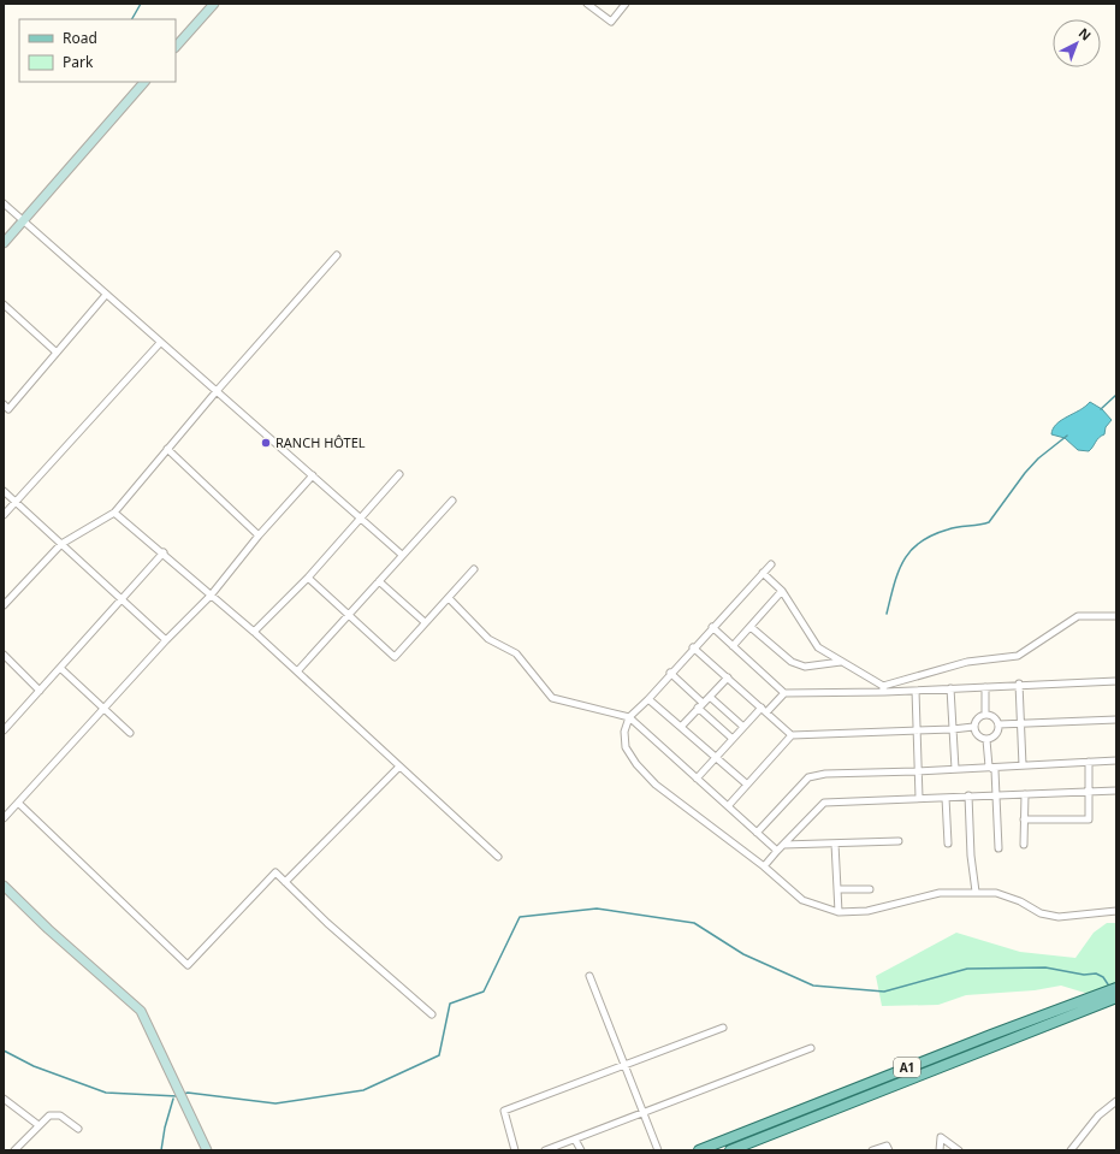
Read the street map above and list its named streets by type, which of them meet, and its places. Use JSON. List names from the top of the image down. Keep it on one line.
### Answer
{"streets":{"main road":["A1"]},"places":["RANCH HÔTEL"],"legend":["Road","Park"],"north":"top right"}
